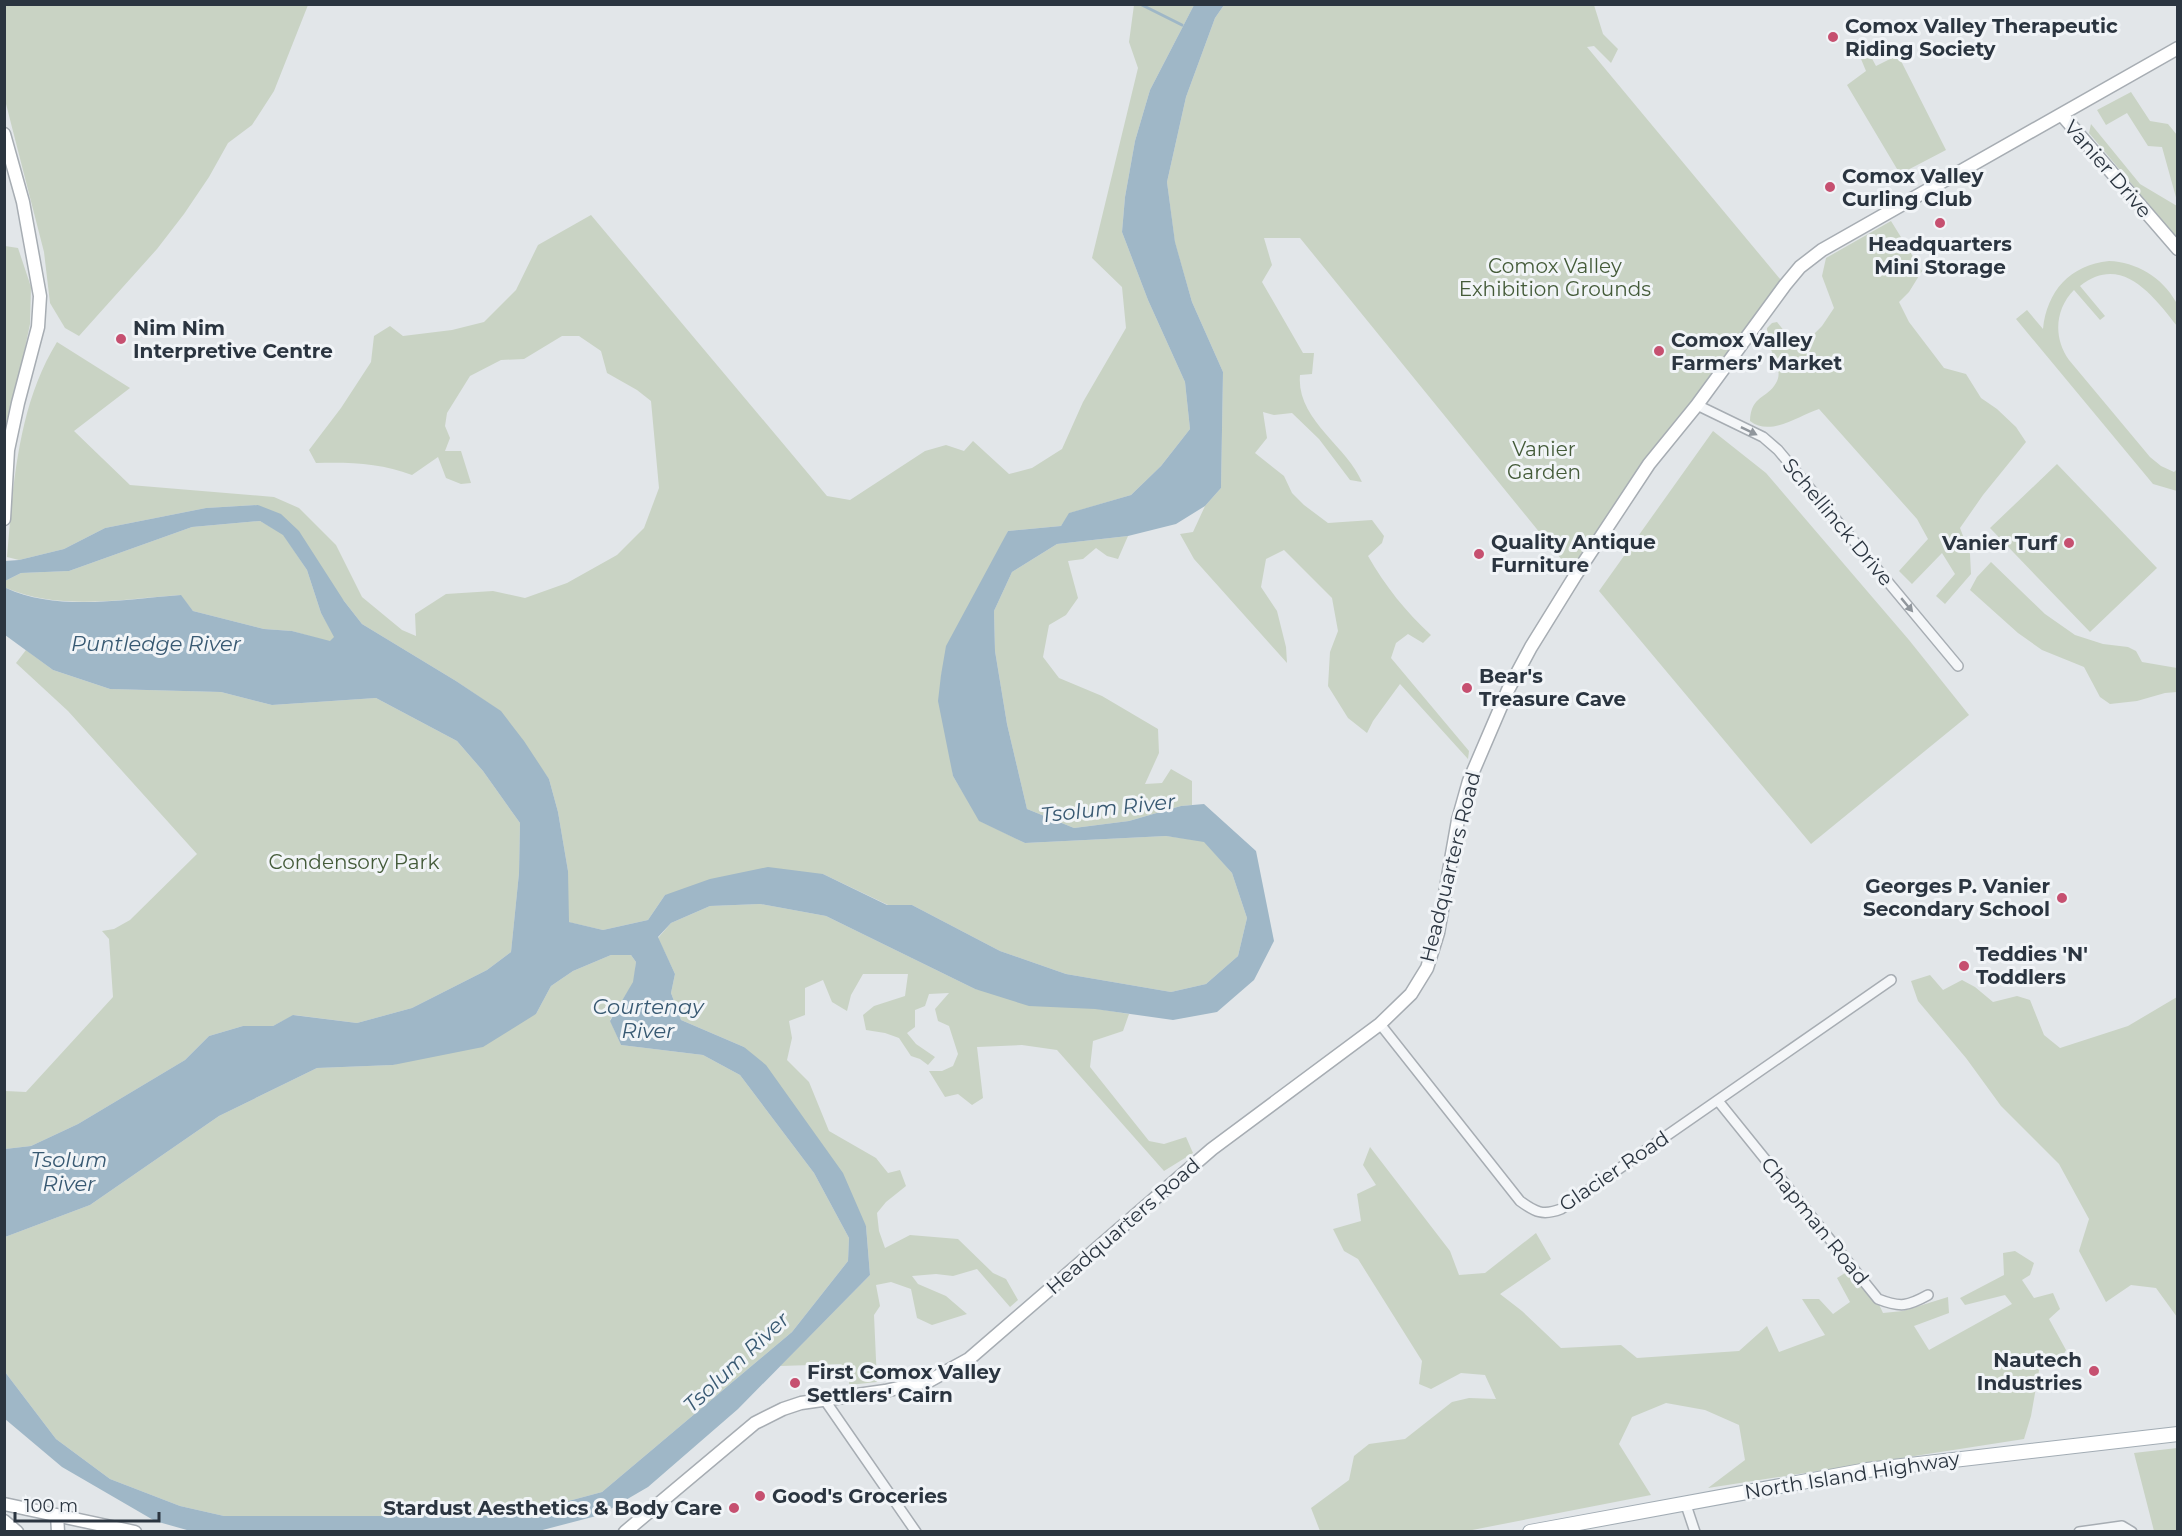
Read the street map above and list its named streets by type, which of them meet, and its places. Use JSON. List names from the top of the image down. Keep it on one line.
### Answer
{"streets":{"main road":["Vanier Drive","Headquarters Road","North Island Highway"],"street":["Schellinck Drive","Glacier Road","Chapman Road"]},"crossings":[["Vanier Drive","Headquarters Road"],["Schellinck Drive","Headquarters Road"],["Headquarters Road","Glacier Road"],["Glacier Road","Chapman Road"]],"one_way":["Schellinck Drive"],"water":["Puntledge River","Tsolum River","Courtenay River"],"parks":["Comox Valley Exhibition Grounds","Vanier Garden","Condensory Park"],"places":["Comox Valley Therapeutic Riding Society","Comox Valley Curling Club","Headquarters Mini Storage","Nim Nim Interpretive Centre","Comox Valley Farmers’ Market","Vanier Turf","Quality Antique Furniture","Bear's Treasure Cave","Georges P. Vanier Secondary School","Teddies 'N' Toddlers","Nautech Industries","First Comox Valley Settlers' Cairn","Good's Groceries","Stardust Aesthetics & Body Care"],"scale_bar":"100 m"}
